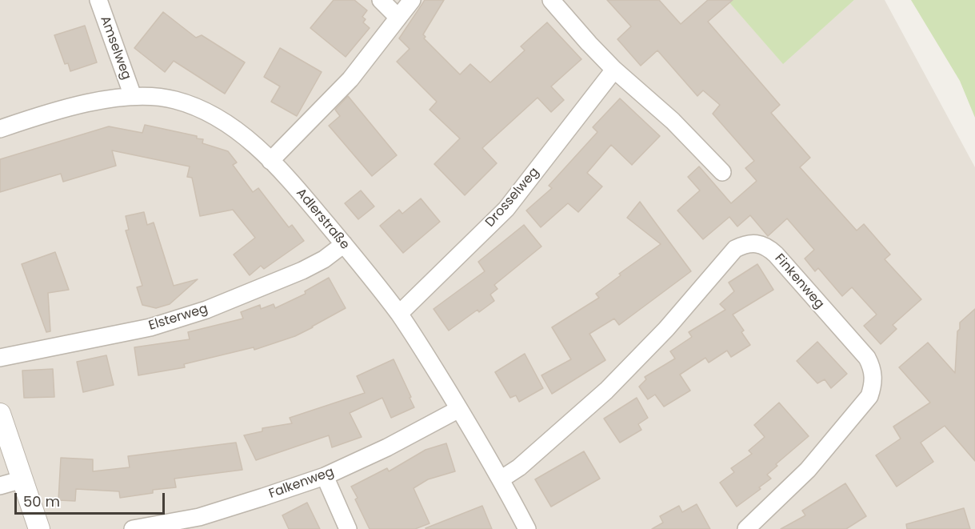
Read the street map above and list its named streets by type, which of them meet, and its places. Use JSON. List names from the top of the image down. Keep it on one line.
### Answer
{"streets":{"street":["Amselweg","Drosselweg","Adlerstraße","Finkenweg","Elsterweg","Falkenweg"]},"crossings":[["Amselweg","Adlerstraße"],["Drosselweg","Adlerstraße"],["Adlerstraße","Finkenweg"],["Adlerstraße","Elsterweg"],["Adlerstraße","Falkenweg"]],"scale_bar":"50 m"}
